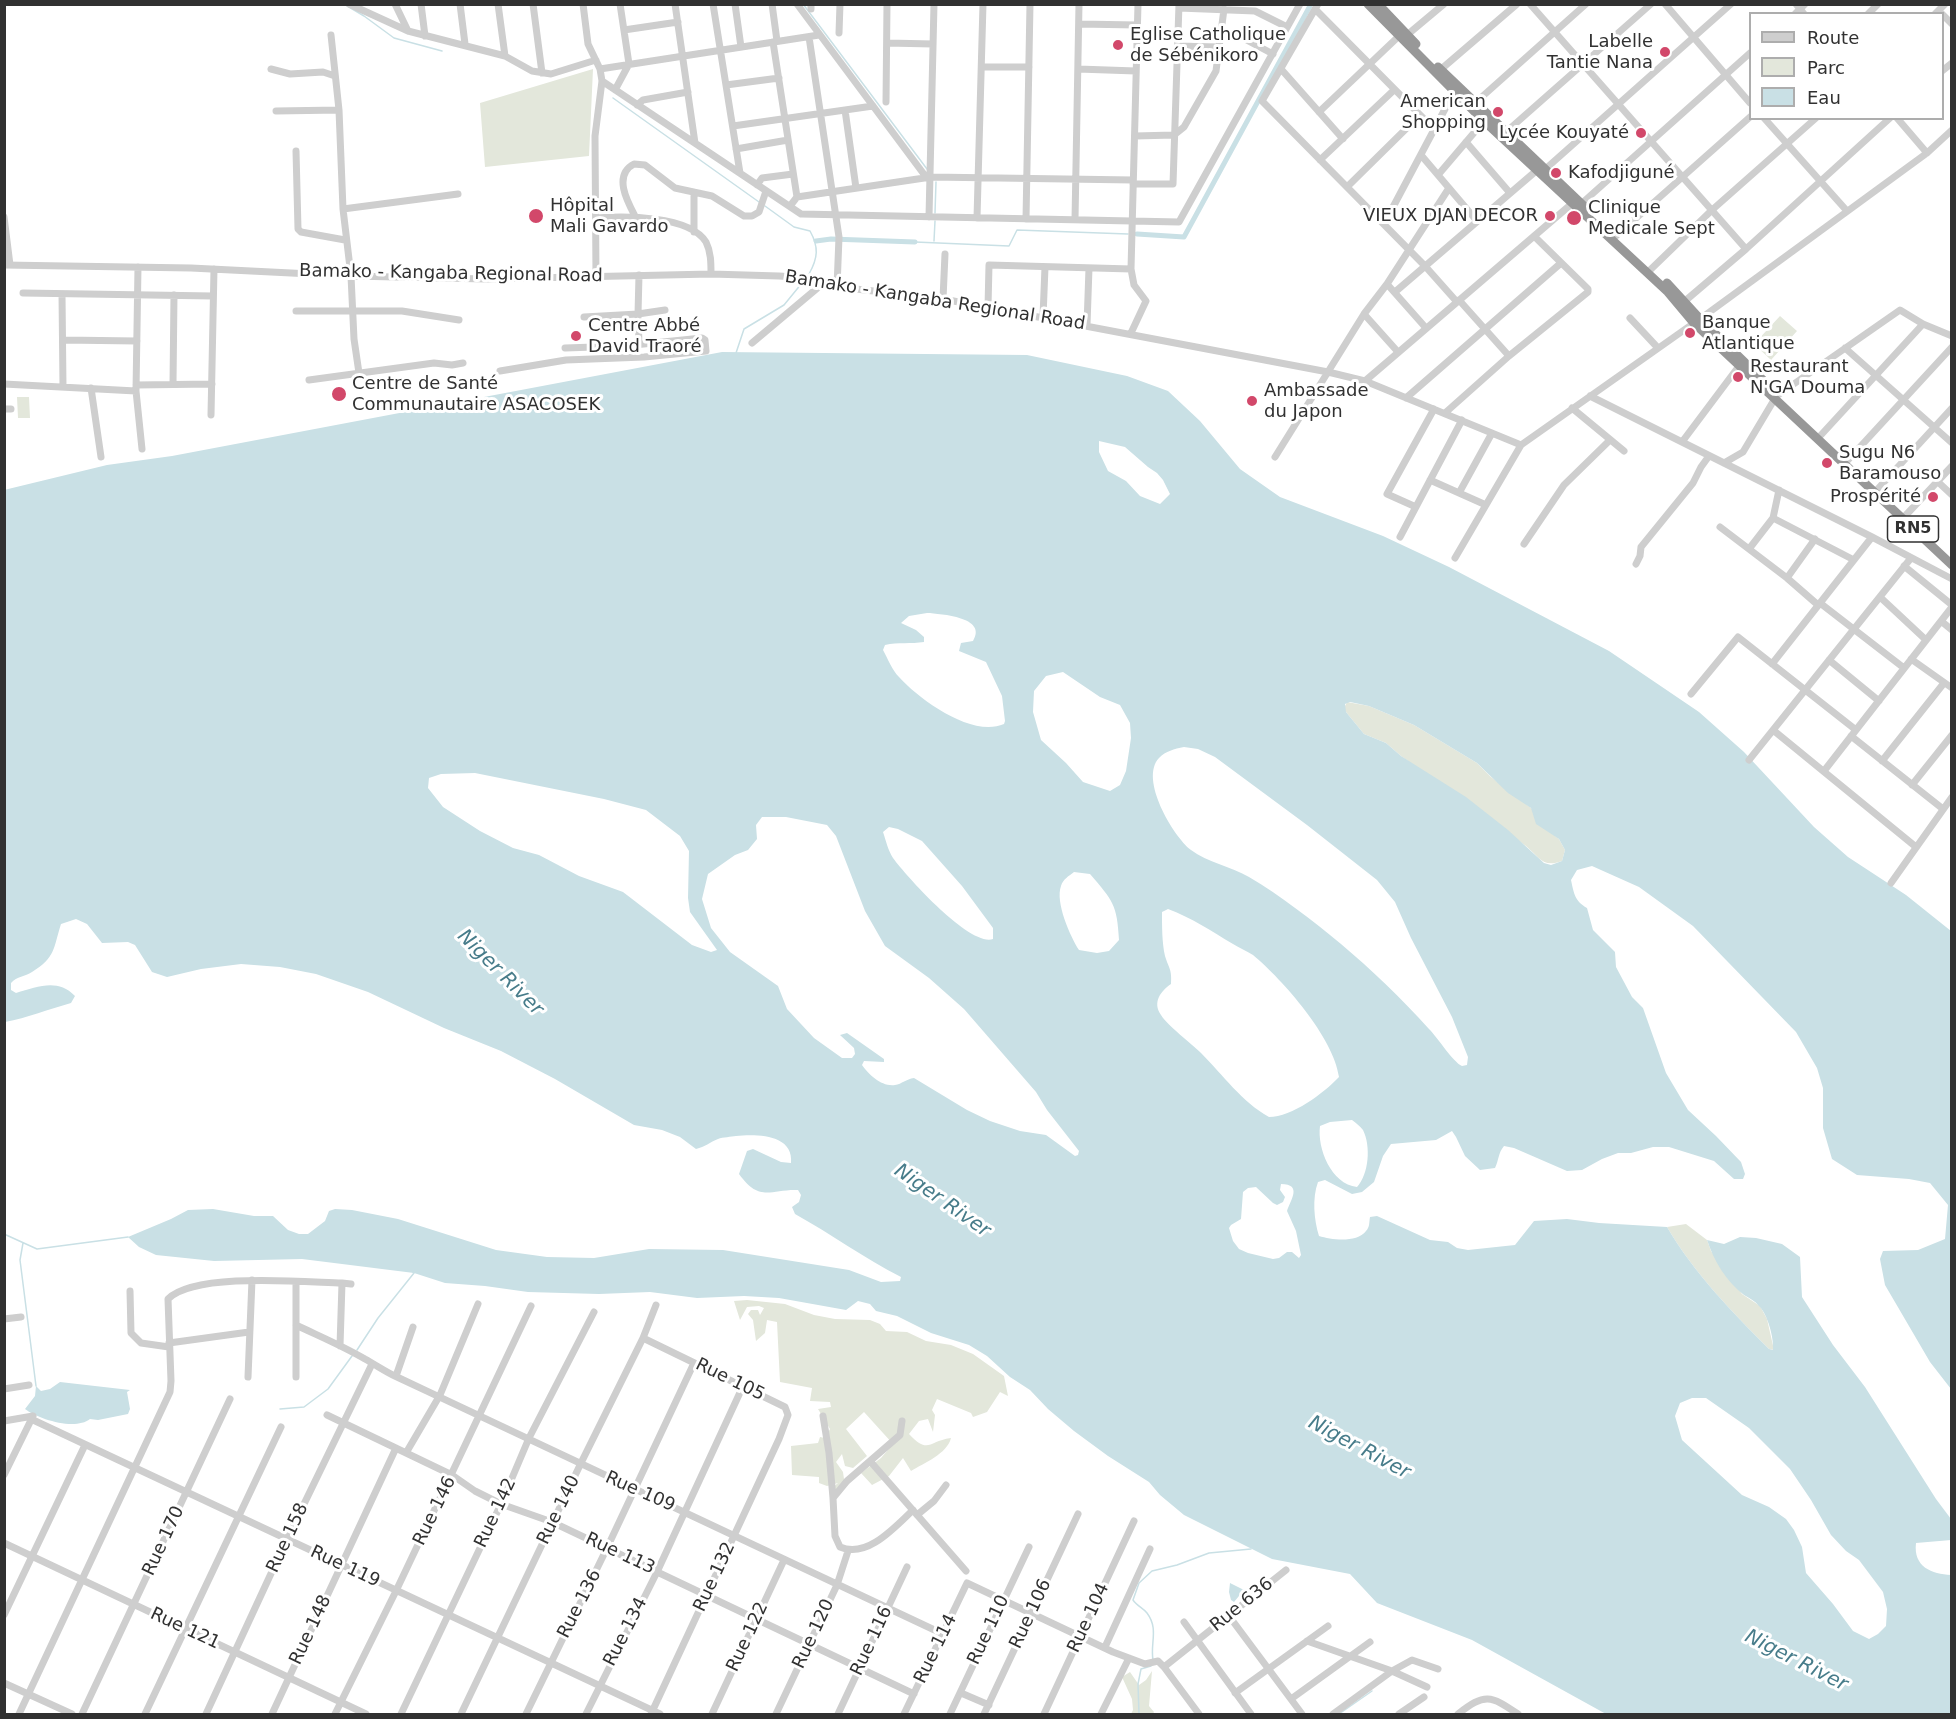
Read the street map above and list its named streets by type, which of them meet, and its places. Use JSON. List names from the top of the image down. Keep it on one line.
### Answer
{"streets":{"highway":["RN5"],"street":["Bamako - Kangaba Regional Road","Rue 105","Rue 109","Rue 140","Rue 146","Rue 142","Rue 158","Rue 170","Rue 113","Rue 119","Rue 132","Rue 136","Rue 636","Rue 106","Rue 104","Rue 121","Rue 148","Rue 110","Rue 134","Rue 120","Rue 122","Rue 116","Rue 114"]},"crossings":[["Rue 105","Rue 140"],["Rue 105","Rue 132"],["Rue 105","Rue 136"],["Rue 105","Rue 134"],["Rue 109","Rue 140"],["Rue 109","Rue 146"],["Rue 109","Rue 142"],["Rue 109","Rue 158"],["Rue 109","Rue 132"],["Rue 109","Rue 136"],["Rue 109","Rue 134"],["Rue 109","Rue 120"],["Rue 109","Rue 122"],["Rue 109","Rue 116"],["Rue 109","Rue 114"],["Rue 140","Rue 113"],["Rue 140","Rue 119"],["Rue 146","Rue 113"],["Rue 146","Rue 119"],["Rue 146","Rue 121"],["Rue 142","Rue 113"],["Rue 142","Rue 119"],["Rue 158","Rue 113"],["Rue 158","Rue 119"],["Rue 158","Rue 121"],["Rue 170","Rue 119"],["Rue 170","Rue 121"],["Rue 113","Rue 132"],["Rue 113","Rue 136"],["Rue 113","Rue 148"],["Rue 113","Rue 134"],["Rue 113","Rue 120"],["Rue 113","Rue 122"],["Rue 113","Rue 116"],["Rue 113","Rue 114"],["Rue 119","Rue 132"],["Rue 119","Rue 136"],["Rue 119","Rue 148"],["Rue 119","Rue 134"],["Rue 121","Rue 148"],["Rue 110","Rue 114"]],"water":["Niger River"],"places":["Eglise Catholique de Sébénikoro","Labelle Tantie Nana","American Shopping","Lycée Kouyaté","Kafodjiguné","Hôpital Mali Gavardo","VIEUX DJAN DECOR","Clinique Medicale Sept","Banque Atlantique","Centre Abbé David Traoré","Restaurant N'GA Douma","Centre de Santé Communautaire ASACOSEK","Ambassade du Japon","Sugu N6 Baramouso","Prospérité"],"legend":["Route","Parc","Eau"]}
